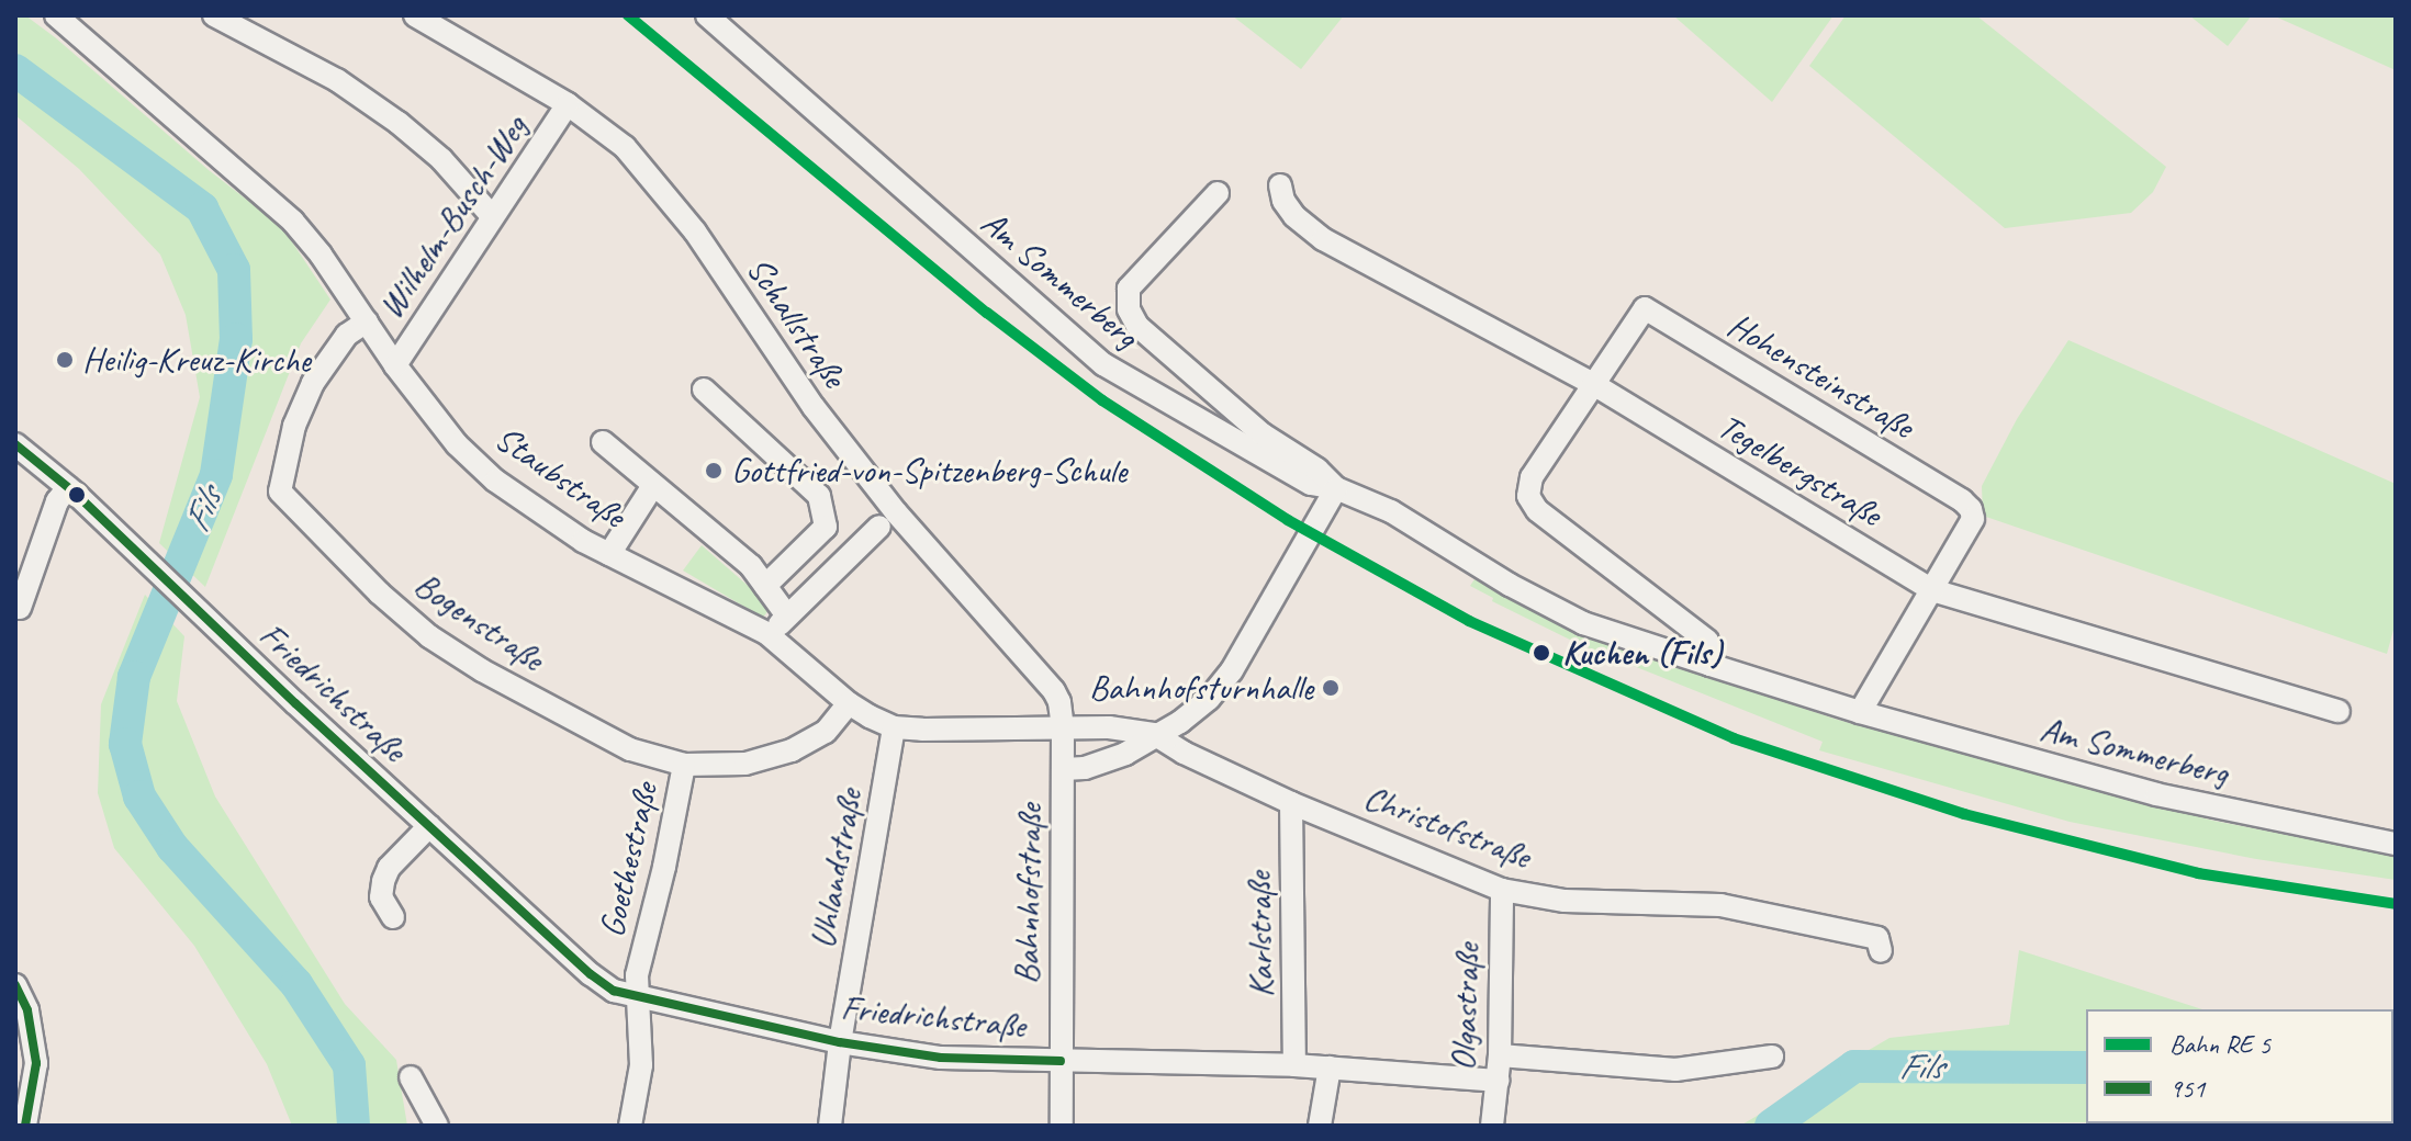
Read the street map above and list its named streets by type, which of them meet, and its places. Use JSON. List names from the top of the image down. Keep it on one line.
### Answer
{"streets":{"street":["Wilhelm-Busch-Weg","Am Sommerberg","Schallstraße","Hohensteinstraße","Tegelbergstraße","Staubstraße","Bogenstraße","Friedrichstraße","Christofstraße","Goethestraße","Uhlandstraße","Bahnhofstraße","Karlstraße","Olgastraße"]},"crossings":[["Wilhelm-Busch-Weg","Schallstraße"],["Wilhelm-Busch-Weg","Staubstraße"],["Am Sommerberg","Bahnhofstraße"],["Schallstraße","Staubstraße"],["Schallstraße","Bahnhofstraße"],["Hohensteinstraße","Tegelbergstraße"],["Staubstraße","Bogenstraße"],["Staubstraße","Uhlandstraße"],["Staubstraße","Bahnhofstraße"],["Bogenstraße","Goethestraße"],["Friedrichstraße","Goethestraße"],["Friedrichstraße","Uhlandstraße"],["Friedrichstraße","Bahnhofstraße"],["Friedrichstraße","Karlstraße"],["Friedrichstraße","Olgastraße"],["Christofstraße","Bahnhofstraße"],["Christofstraße","Karlstraße"],["Christofstraße","Olgastraße"]],"water":["Fils"],"places":["Heilig-Kreuz-Kirche","Gottfried-von-Spitzenberg-Schule","Kuchen (Fils)","Bahnhofsturnhalle"],"lines":["transit line 951"],"legend":["Bahn RE 5","951"]}
